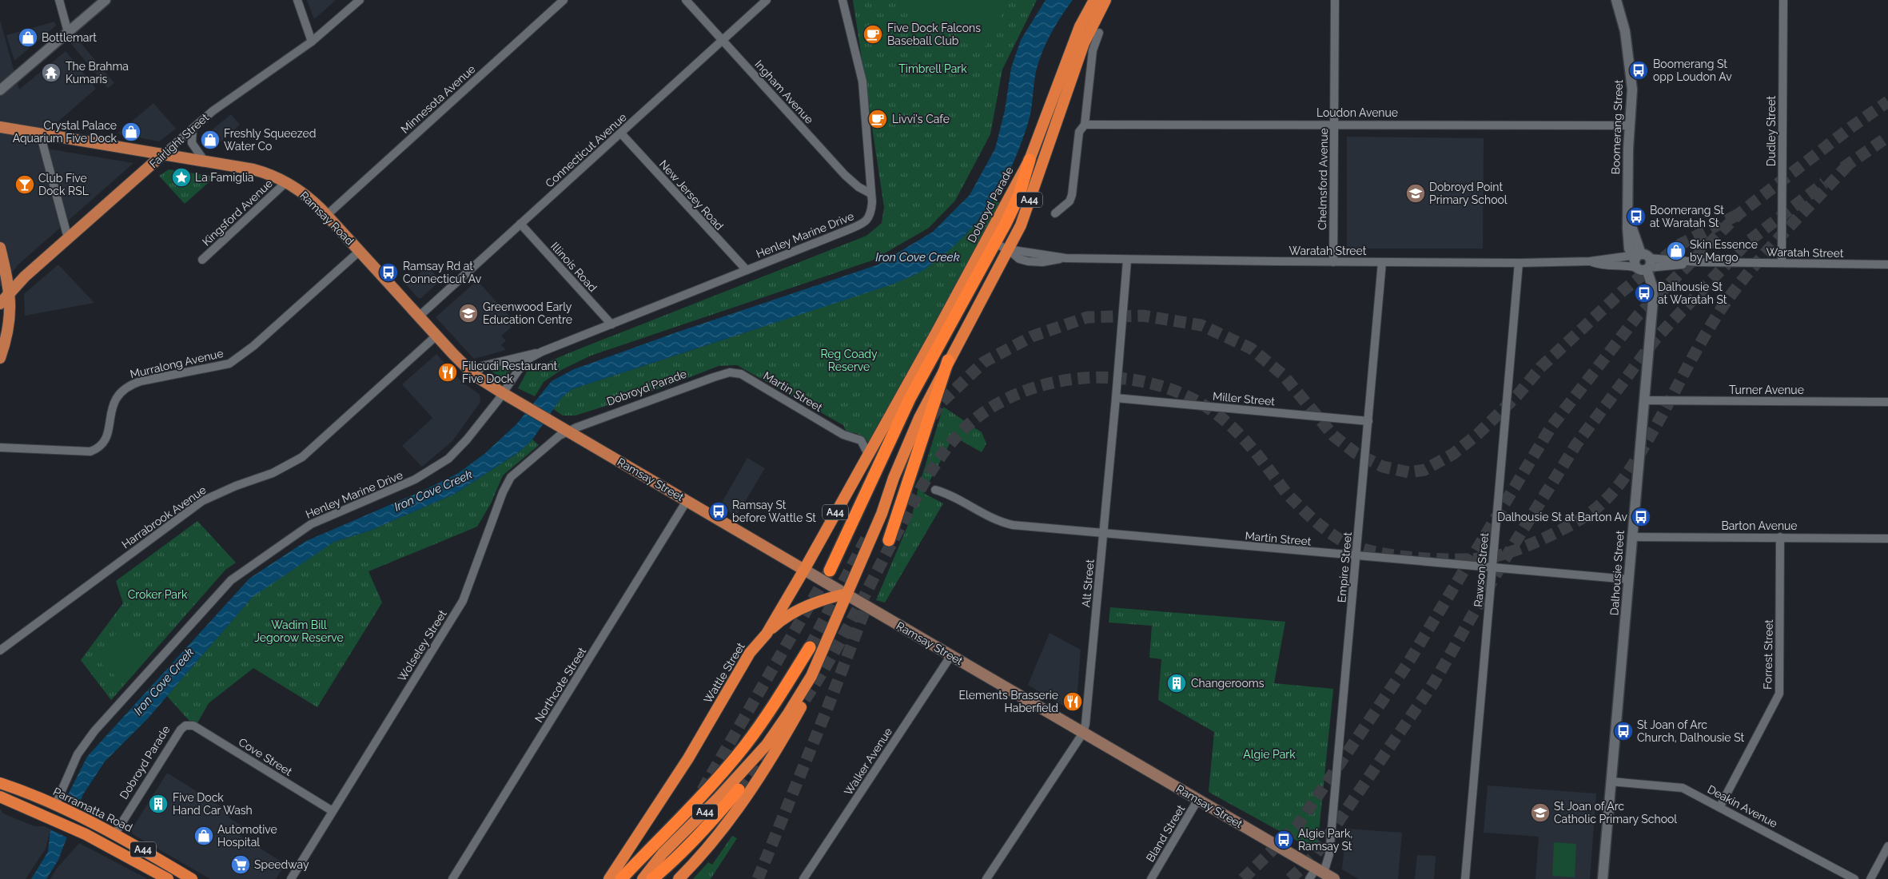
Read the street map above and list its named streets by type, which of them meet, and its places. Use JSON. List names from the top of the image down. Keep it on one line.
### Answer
{"streets":{"highway":["A44","Dobroyd Parade","Wattle Street","Parramatta Road"],"main road":["Fairlight Street","Ramsay Road","Ramsay Street"],"street":["Ingham Avenue","Minnesota Avenue","Loudon Avenue","Boomerang Street","Dudley Street","Connecticut Avenue","Chelmsford Avenue","New Jersey Road","Kingsford Avenue","Henley Marine Drive","Waratah Street","Illinois Road","Murralong Avenue","Turner Avenue","Martin Street","Miller Street","Harrabrook Avenue","Barton Avenue","Empire Street","Rawson Street","Dalhousie Street","Alt Street","Wolseley Street","Forrest Street","Northcote Street","Cove Street","Walker Avenue","Deakin Avenue","Bland Street"]},"crossings":[["Ingham Avenue","Connecticut Avenue"],["Ingham Avenue","Henley Marine Drive"],["Minnesota Avenue","Ramsay Road"],["Loudon Avenue","Boomerang Street"],["Loudon Avenue","Chelmsford Avenue"],["Boomerang Street","Waratah Street"],["Boomerang Street","Dalhousie Street"],["Dudley Street","Waratah Street"],["Fairlight Street","Ramsay Road"],["Connecticut Avenue","New Jersey Road"],["Connecticut Avenue","Ramsay Road"],["Connecticut Avenue","Illinois Road"],["Chelmsford Avenue","Waratah Street"],["New Jersey Road","Henley Marine Drive"],["A44","Waratah Street"],["A44","Ramsay Street"],["Dobroyd Parade","Waratah Street"],["Dobroyd Parade","Martin Street"],["Dobroyd Parade","Ramsay Street"],["Dobroyd Parade","Wolseley Street"],["Dobroyd Parade","Wattle Street"],["Dobroyd Parade","Cove Street"],["Dobroyd Parade","Parramatta Road"],["Kingsford Avenue","Ramsay Road"],["Ramsay Road","Henley Marine Drive"],["Ramsay Road","Murralong Avenue"],["Ramsay Road","Ramsay Street"],["Ramsay Road","Harrabrook Avenue"],["Henley Marine Drive","Illinois Road"],["Henley Marine Drive","Parramatta Road"],["Waratah Street","Empire Street"],["Waratah Street","Rawson Street"],["Waratah Street","Dalhousie Street"],["Waratah Street","Alt Street"],["Turner Avenue","Dalhousie Street"],["Martin Street","Empire Street"],["Martin Street","Rawson Street"],["Martin Street","Dalhousie Street"],["Martin Street","Alt Street"],["Martin Street","Wattle Street"],["Miller Street","Empire Street"],["Miller Street","Alt Street"],["Ramsay Street","Empire Street"],["Ramsay Street","Alt Street"],["Ramsay Street","Wolseley Street"],["Ramsay Street","Wattle Street"],["Ramsay Street","Northcote Street"],["Ramsay Street","Walker Avenue"],["Ramsay Street","Bland Street"],["Barton Avenue","Dalhousie Street"],["Barton Avenue","Forrest Street"],["Dalhousie Street","Deakin Avenue"],["Wolseley Street","Cove Street"],["Forrest Street","Deakin Avenue"]],"water":["Iron Cove Creek"],"parks":["Timbrell Park","Reg Coady Reserve","Croker Park","Wadim Bill Jegorow Reserve","Algie Park"],"places":{"cafe":["Five Dock Falcons Baseball Club","Livvi's Cafe"],"shop":["Bottlemart","Crystal Palace Aquarium Five Dock","Freshly Squeezed Water Co","Skin Essence by Margo","Automotive Hospital"],"bus stop":["Boomerang St opp Loudon Av","Boomerang St at Waratah St","Ramsay Rd at Connecticut Av","Dalhousie St at Waratah St","Ramsay St before Wattle St","Dalhousie St at Barton Av","St Joan of Arc Church, Dalhousie St","Algie Park, Ramsay St"],"temple":["The Brahma Kumaris"],"place":["La Famiglia"],"bar":["Club Five Dock RSL"],"school or university":["Dobroyd Point Primary School","Greenwood Early Education Centre","St Joan of Arc Catholic Primary School"],"restaurant":["Filicudi Restaurant Five Dock","Elements Brasserie Haberfield"],"building":["Changerooms","Five Dock Hand Car Wash"],"supermarket":["Speedway"]}}
